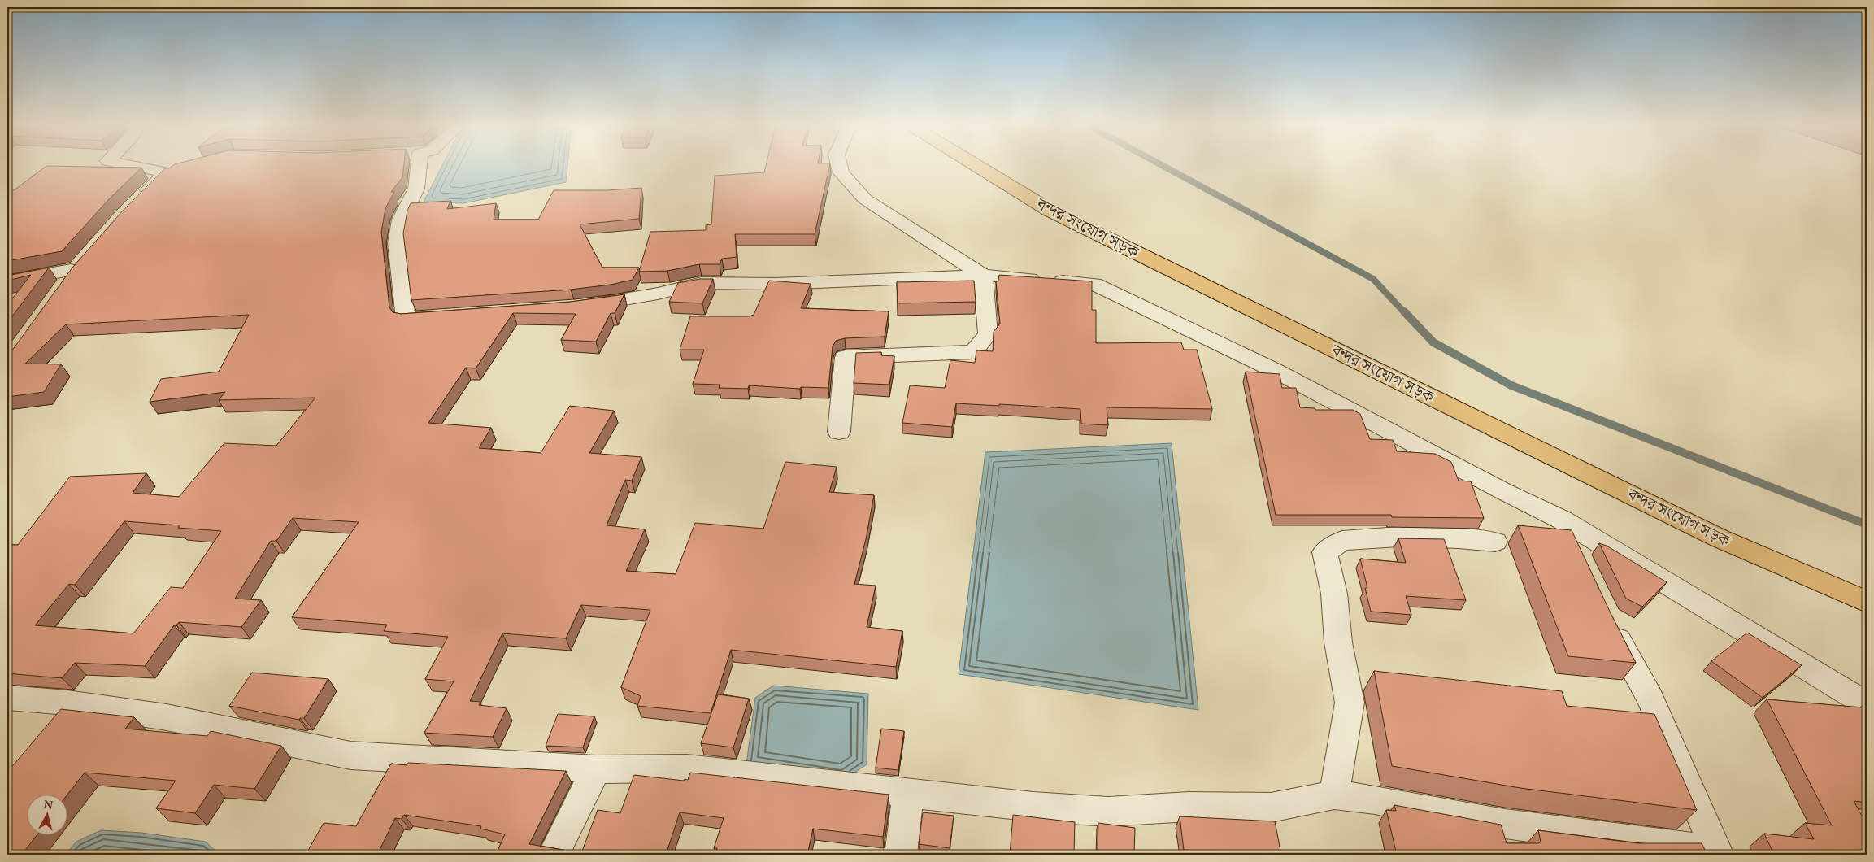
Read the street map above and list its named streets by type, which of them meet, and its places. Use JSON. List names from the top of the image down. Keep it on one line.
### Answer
{"streets":{"highway":["বন্দর সংযোগ সড়ক"]},"north":"top"}
